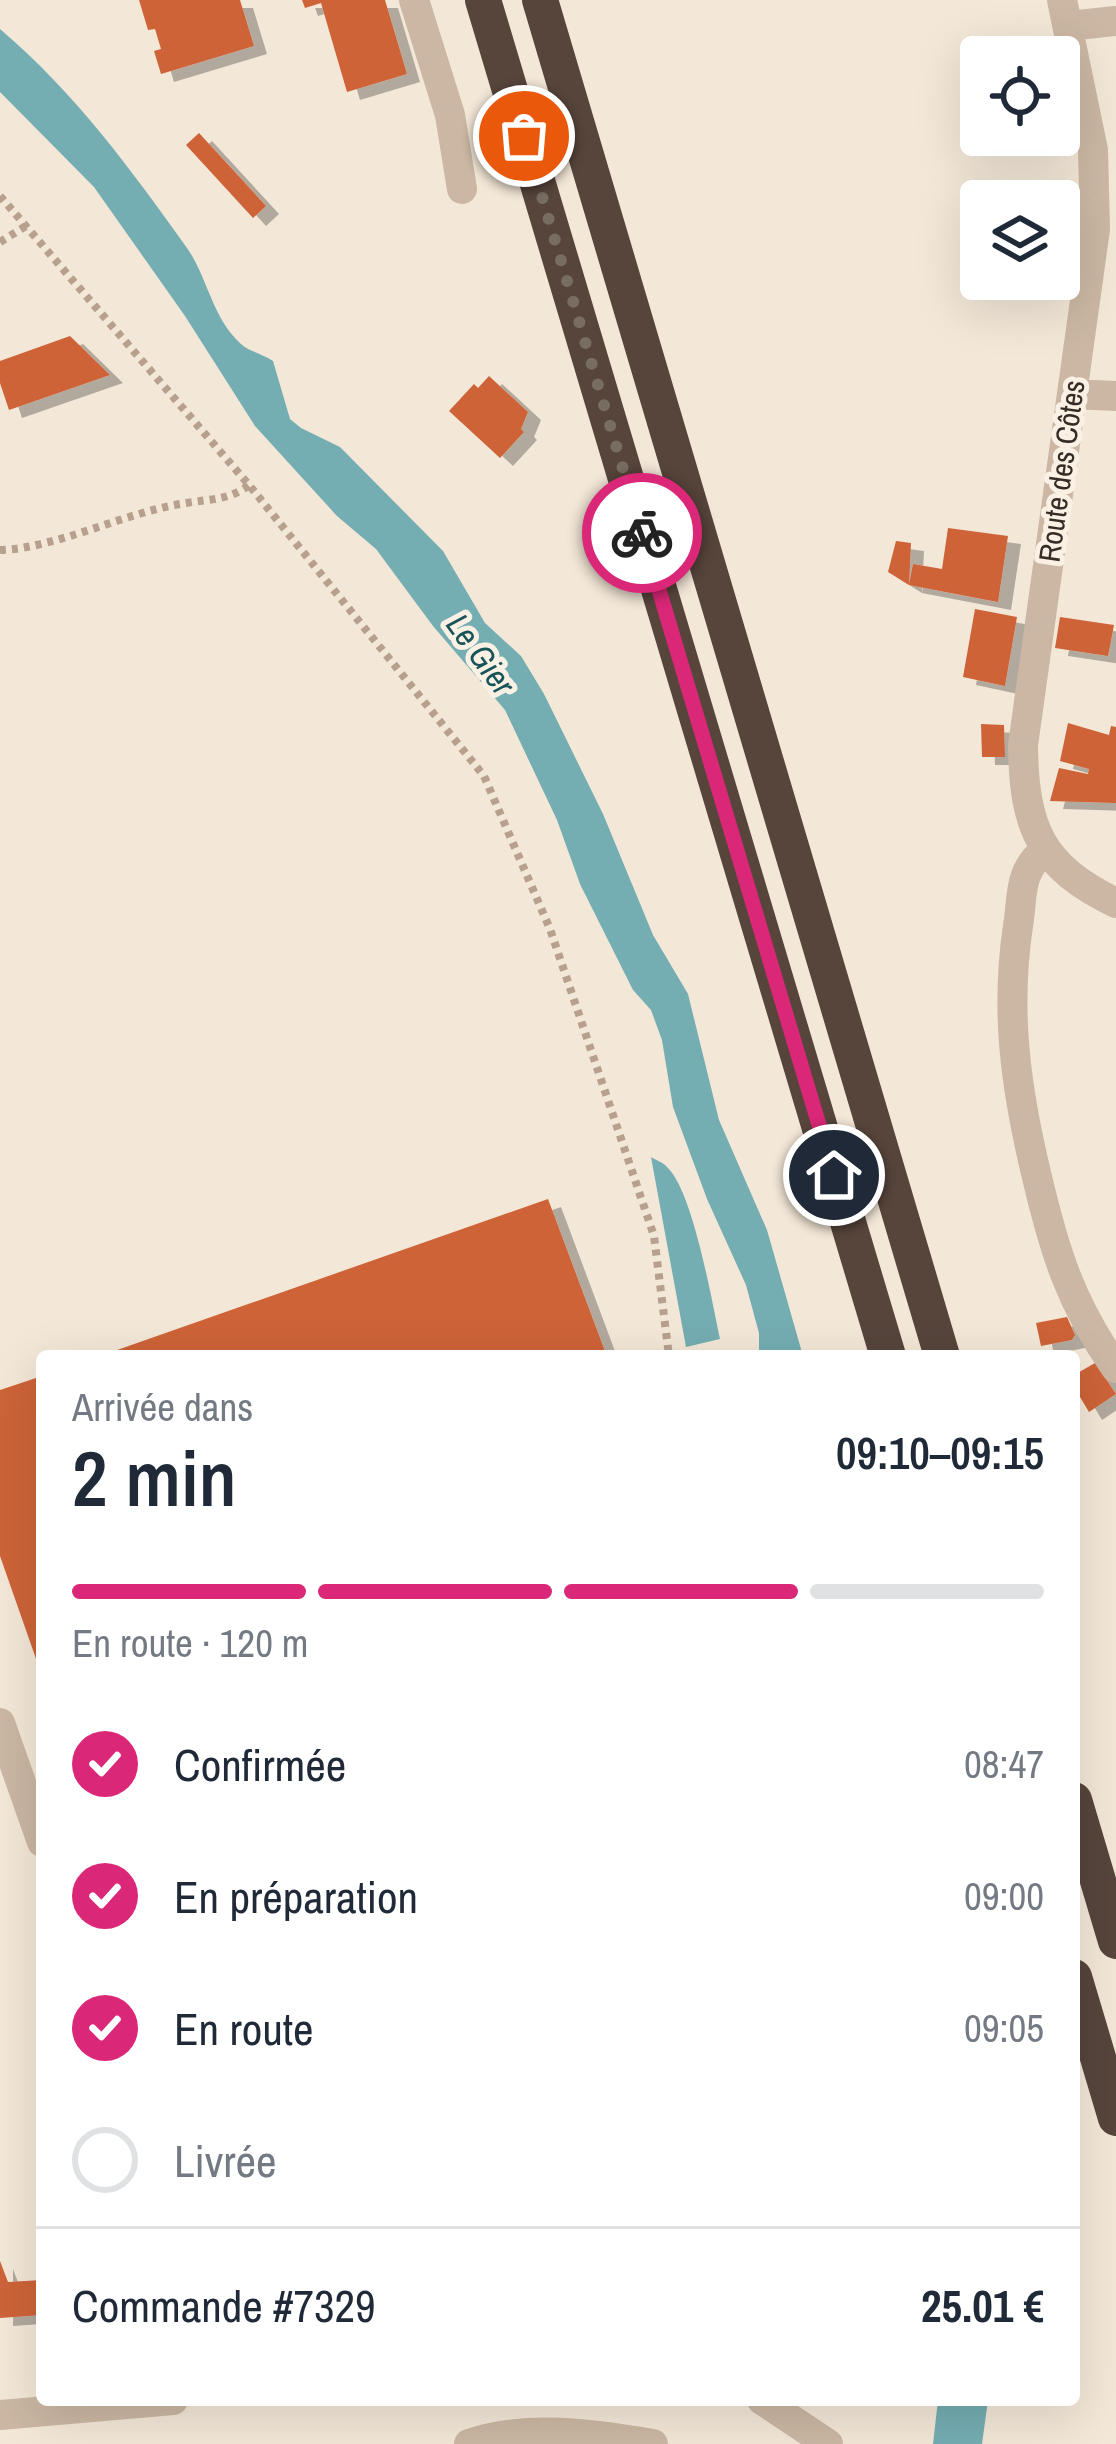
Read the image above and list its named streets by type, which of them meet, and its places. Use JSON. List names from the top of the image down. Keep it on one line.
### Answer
{"streets":{"street":["Route des Côtes"]},"water":["Le Gier"],"page":{"heading":["2 min","Arrivée dans","09:10–09:15"],"panel":["Commande #7329","25.01 €"],"bar":"En route · 120 m","list":[["Confirmée","08:47"],["En préparation","09:00"],["En route","09:05"],"Livrée"]}}
